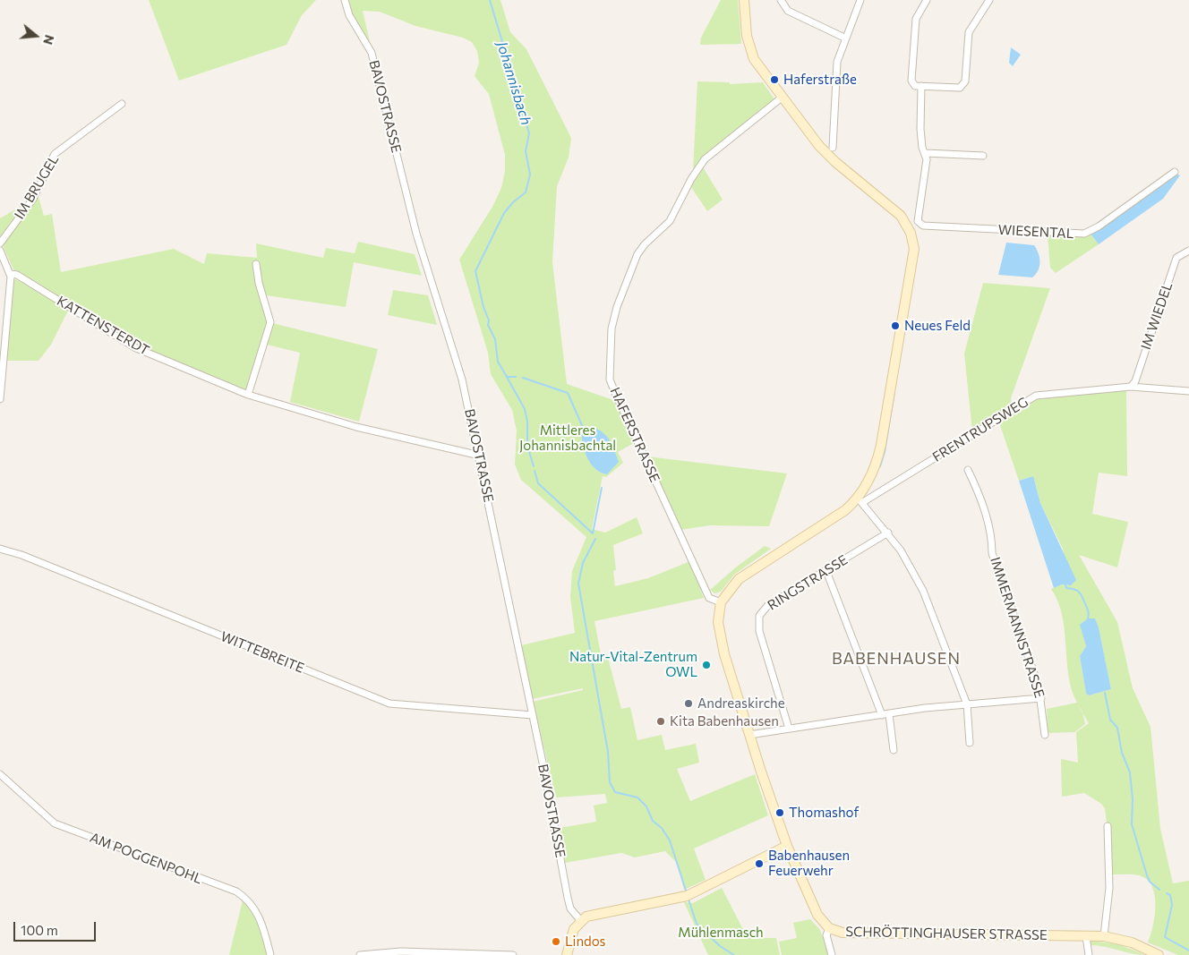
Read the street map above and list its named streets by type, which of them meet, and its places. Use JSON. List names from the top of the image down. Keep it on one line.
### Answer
{"streets":{"main road":["SCHRÖTTINGHAUSER STRASSE"],"street":["BAVOSTRASSE","IM BRUGEL","WIESENTAL","IM WIEDEL","KATTENSTERDT","FRENTRUPSWEG","HAFERSTRASSE","RINGSTRASSE","IMMERMANNSTRASSE","WITTEBREITE","AM POGGENPOHL"]},"crossings":[["BAVOSTRASSE","KATTENSTERDT"],["BAVOSTRASSE","WITTEBREITE"],["IM WIEDEL","FRENTRUPSWEG"],["HAFERSTRASSE","SCHRÖTTINGHAUSER STRASSE"]],"districts":["BABENHAUSEN"],"water":["Johannisbach"],"parks":["Mittleres Johannisbachtal","Mühlenmasch"],"places":["Haferstraße","Neues Feld","Natur-Vital-Zentrum OWL","Andreaskirche","Kita Babenhausen","Thomashof","Babenhausen Feuerwehr","Lindos"],"scale_bar":"100 m","north":"right"}
